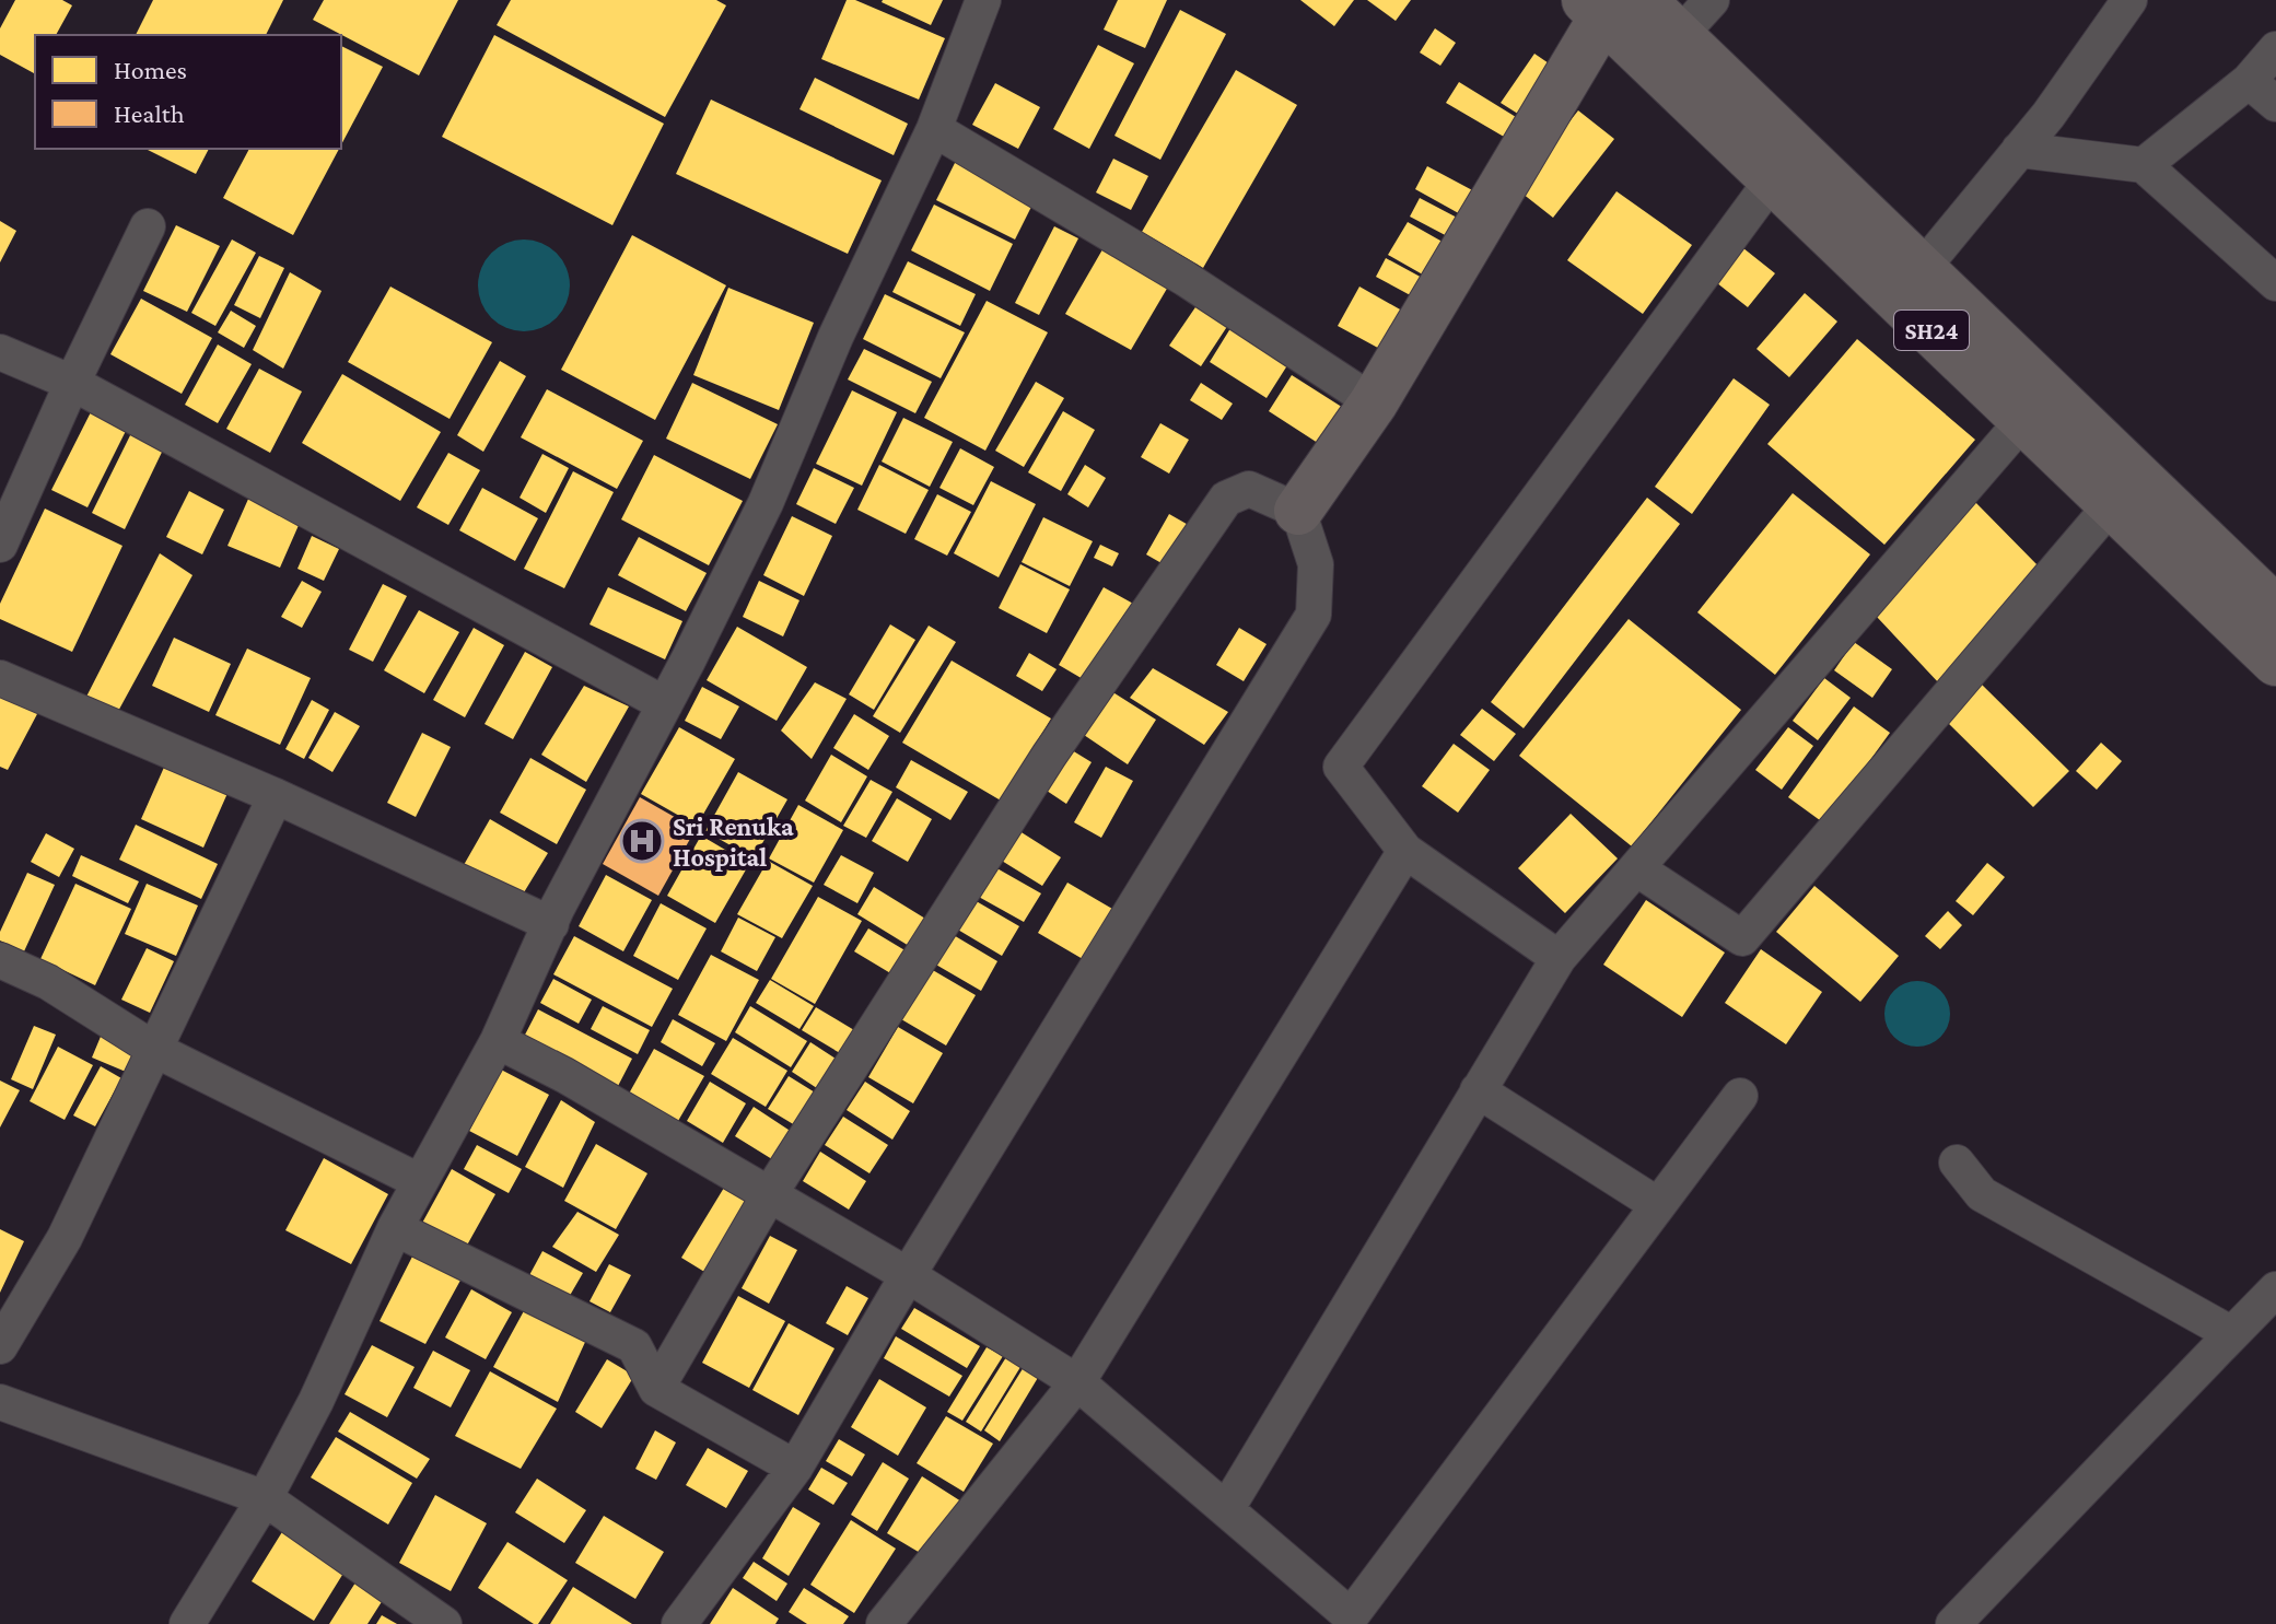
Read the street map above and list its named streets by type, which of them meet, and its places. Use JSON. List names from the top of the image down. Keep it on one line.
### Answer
{"streets":{"main road":["SH24"]},"places":{"hospital":["Sri Renuka Hospital"]},"legend":["Homes","Health"]}
